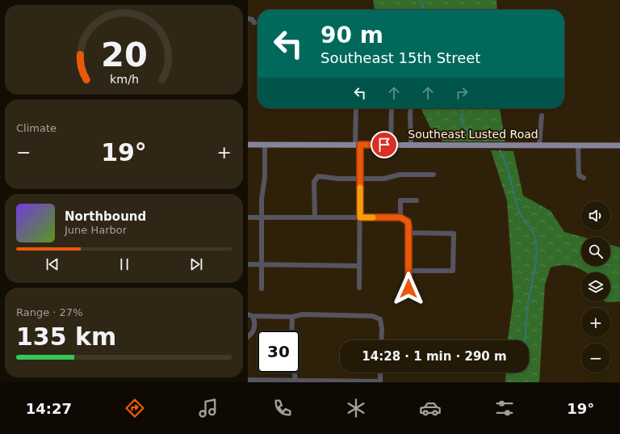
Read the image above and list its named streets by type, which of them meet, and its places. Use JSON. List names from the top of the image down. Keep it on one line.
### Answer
{"streets":{"main road":["Southeast Lusted Road"]},"page":{"turn":["90 m","Southeast 15th Street"],"tile":["Climate",["Range · 27%","135 km"]],"heat":["−","19°","+"],"map_buttons":["+","−"],"song":["Northbound","June Harbor"],"limit":"30","trip":"14:28 · 1 min · 290 m","tabs":["14:27","19°"],"gauge":["20","km/h"]}}
